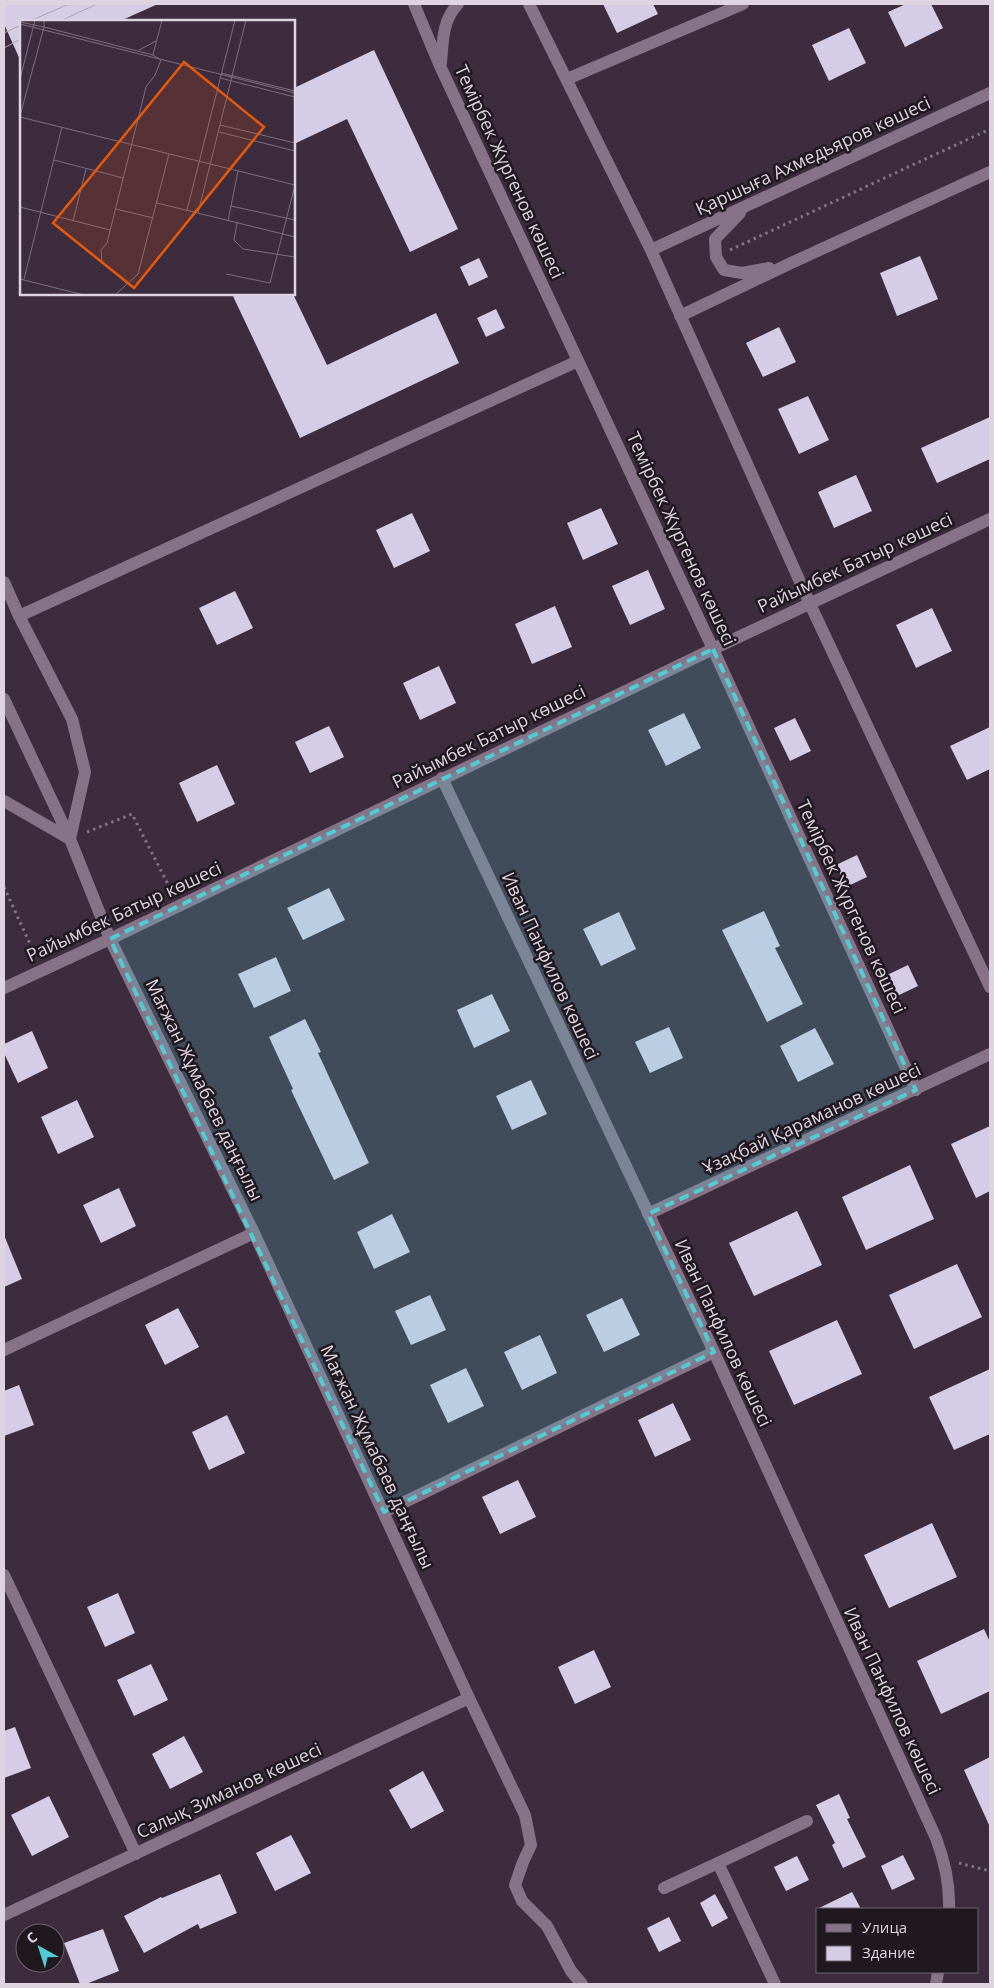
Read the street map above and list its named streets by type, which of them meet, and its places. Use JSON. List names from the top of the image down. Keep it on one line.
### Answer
{"streets":{"street":["Қаршыға Ахмедьяров көшесі","Темірбек Жүргенов көшесі","Райымбек Батыр көшесі","Иван Панфилов көшесі","Мағжан Жұмабаев даңғылы","Ұзақбай Қараманов көшесі","Салық Зиманов көшесі"]},"crossings":[["Темірбек Жүргенов көшесі","Райымбек Батыр көшесі"],["Темірбек Жүргенов көшесі","Ұзақбай Қараманов көшесі"],["Райымбек Батыр көшесі","Иван Панфилов көшесі"],["Райымбек Батыр көшесі","Мағжан Жұмабаев даңғылы"],["Иван Панфилов көшесі","Ұзақбай Қараманов көшесі"],["Мағжан Жұмабаев даңғылы","Салық Зиманов көшесі"]],"legend":["Улица","Здание"],"north":"top left"}
